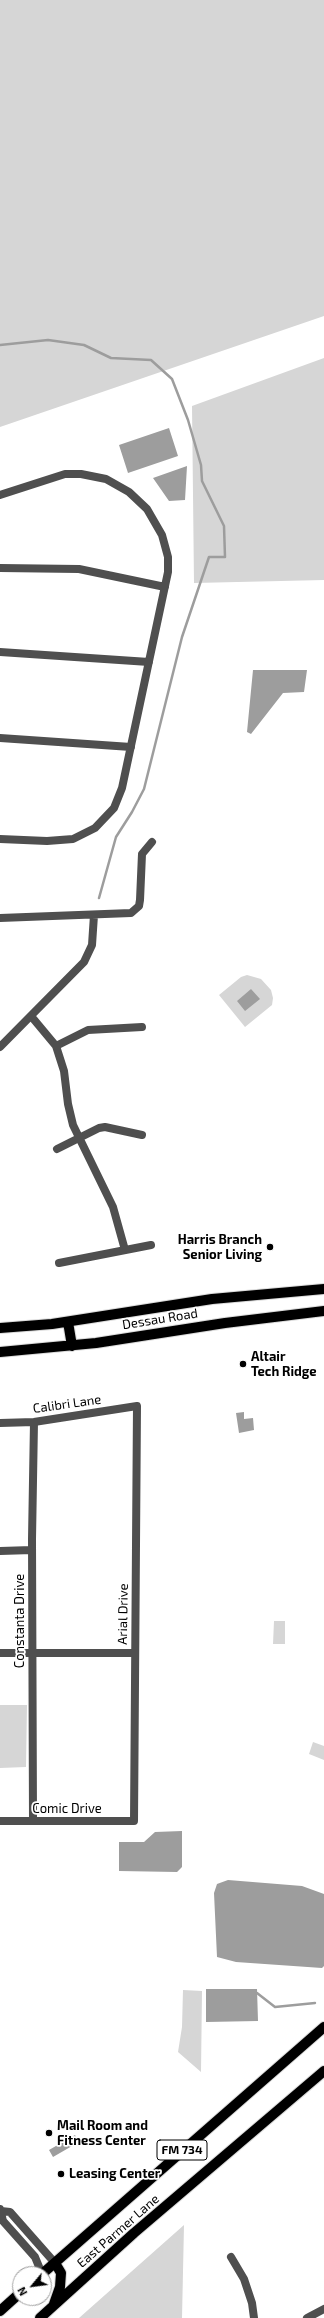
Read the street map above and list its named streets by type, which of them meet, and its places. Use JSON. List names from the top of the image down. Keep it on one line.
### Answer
{"streets":{"main road":["Dessau Road","FM 734","East Parmer Lane"],"street":["Calibri Lane","Arial Drive","Constanta Drive","Comic Drive"]},"crossings":[["Calibri Lane","Arial Drive"],["Calibri Lane","Constanta Drive"],["Arial Drive","Comic Drive"],["Constanta Drive","Comic Drive"]],"places":["Harris Branch Senior Living","Altair Tech Ridge","Mail Room and Fitness Center","Leasing Center"],"north":"bottom left"}
